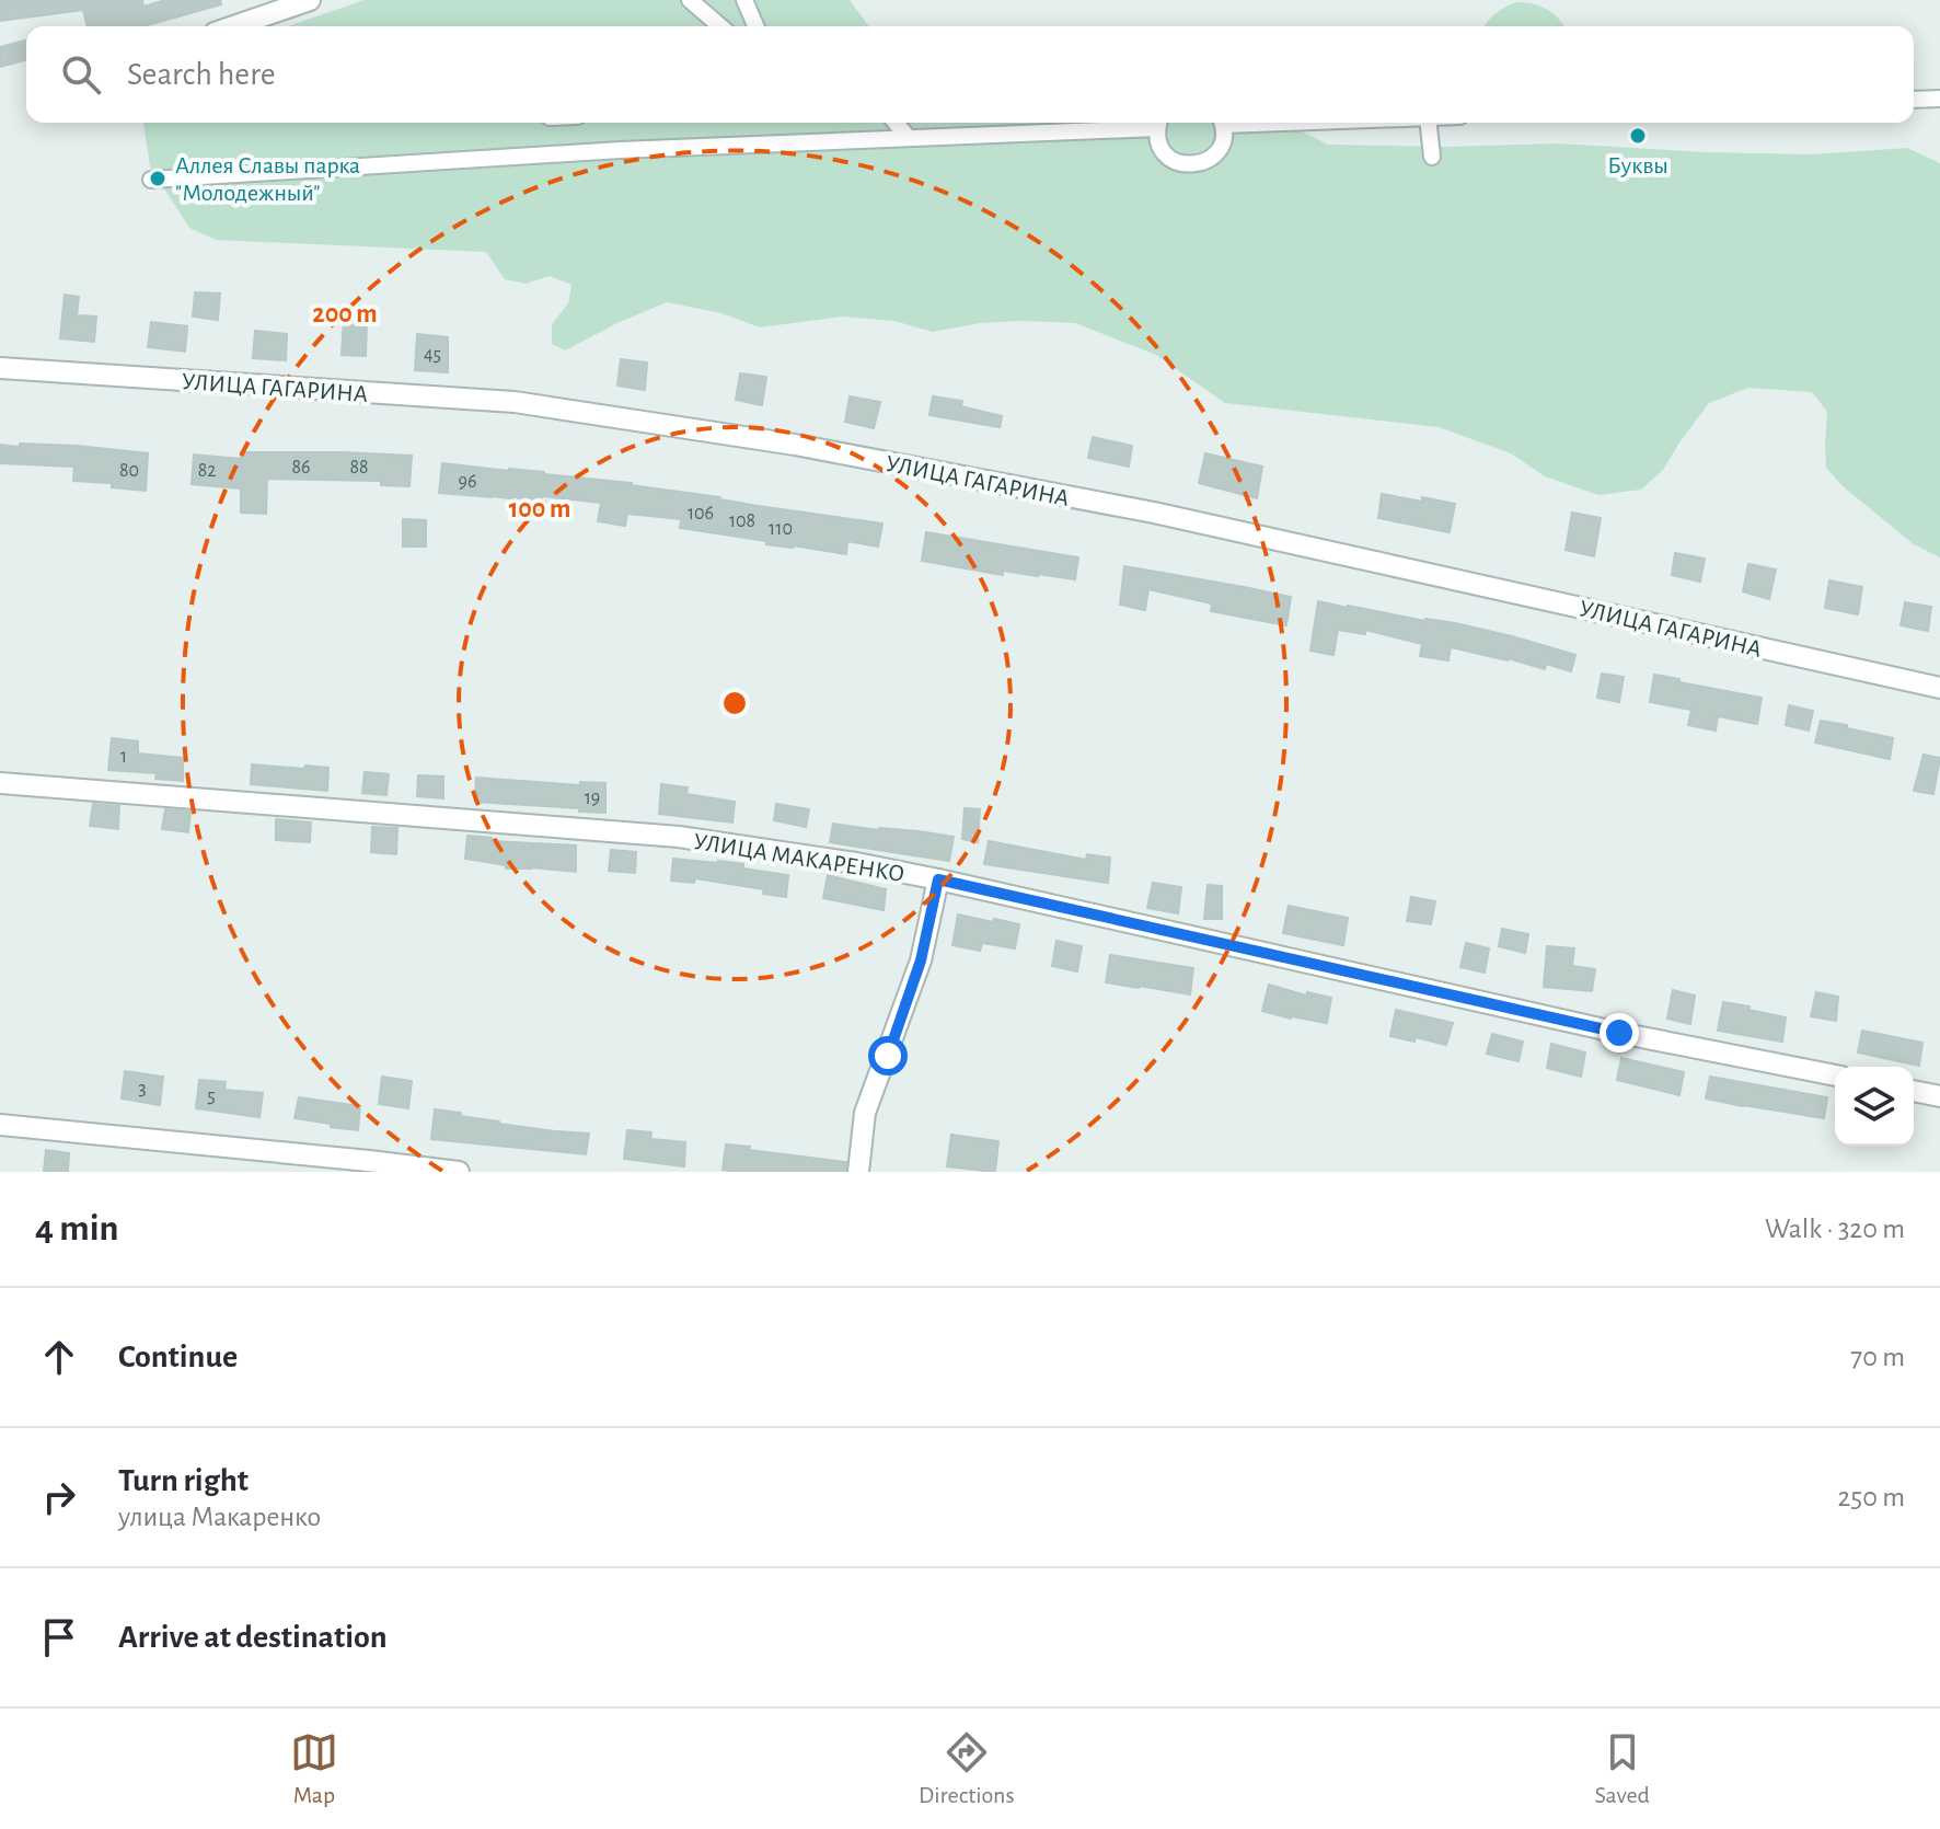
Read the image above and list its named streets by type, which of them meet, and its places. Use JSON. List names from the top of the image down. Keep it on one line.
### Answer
{"streets":{"street":["УЛИЦА ГАГАРИНА","УЛИЦА МАКАРЕНКО"]},"places":["Буквы","Аллея Славы парка \"Молодежный\""],"house_numbers":["45","86","88","80","82","96","106","108","110","1","19","3","5"],"page":{"search":"Search here","heading":["4 min","Walk · 320 m"],"list":[["Continue","70 m"],["Turn right","улица Макаренко","250 m"],"Arrive at destination"],"nav":["Map","Directions","Saved"]},"rings":["200 m","100 m"]}
